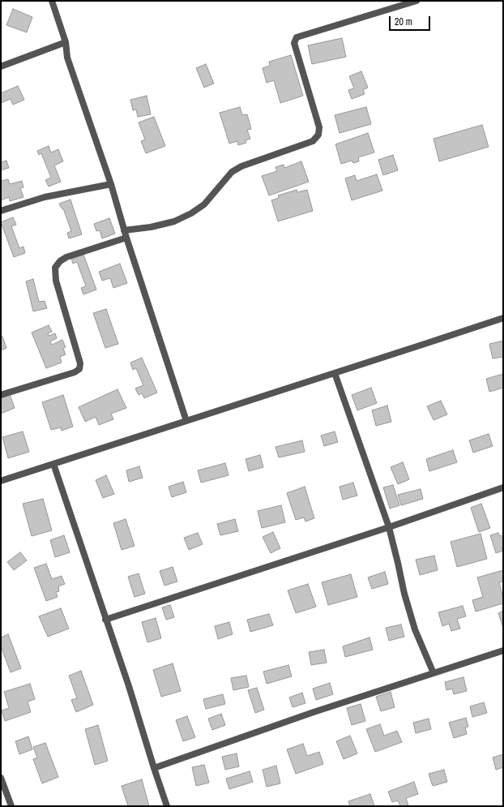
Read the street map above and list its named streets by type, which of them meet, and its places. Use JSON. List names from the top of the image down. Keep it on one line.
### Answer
{"scale_bar":"20 m"}
